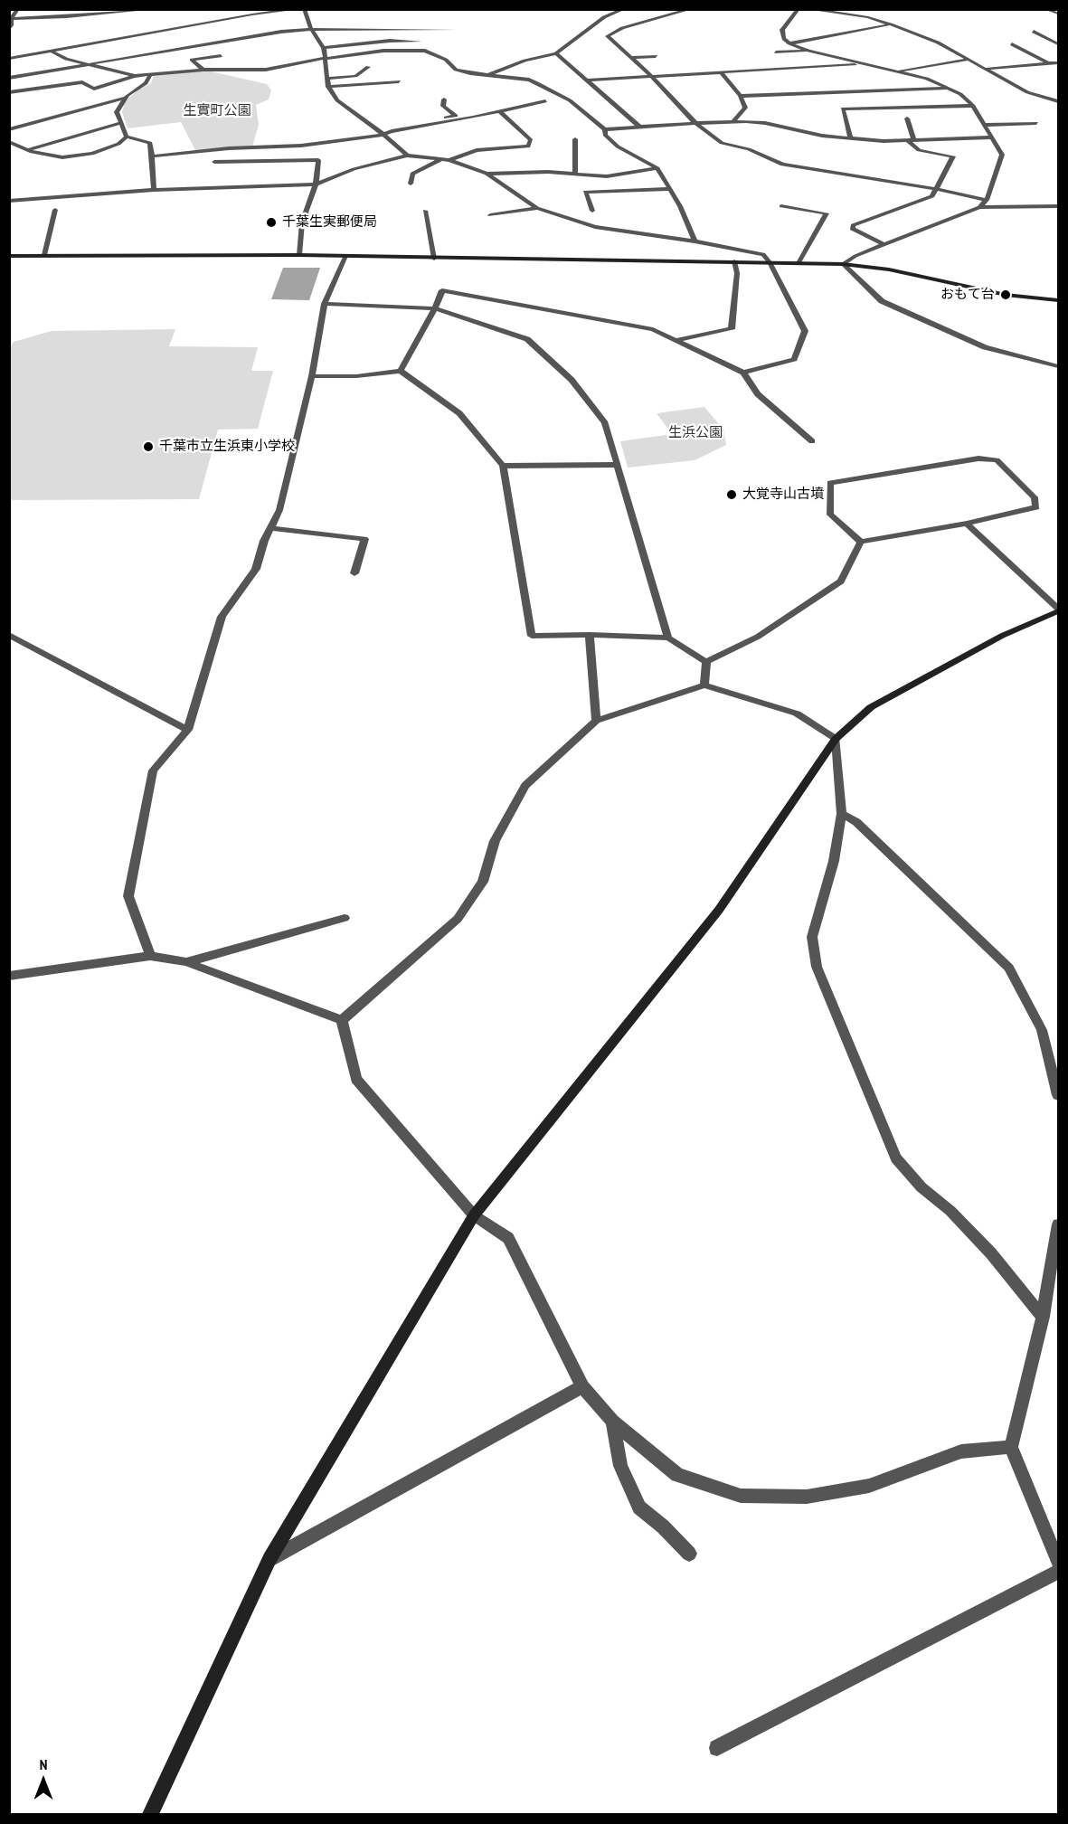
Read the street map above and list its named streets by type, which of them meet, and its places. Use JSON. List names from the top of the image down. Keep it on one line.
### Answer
{"parks":["生實町公園","生浜公園"],"places":["千葉生実郵便局","おもて台","千葉市立生浜東小学校","大覚寺山古墳"],"north":"top"}
